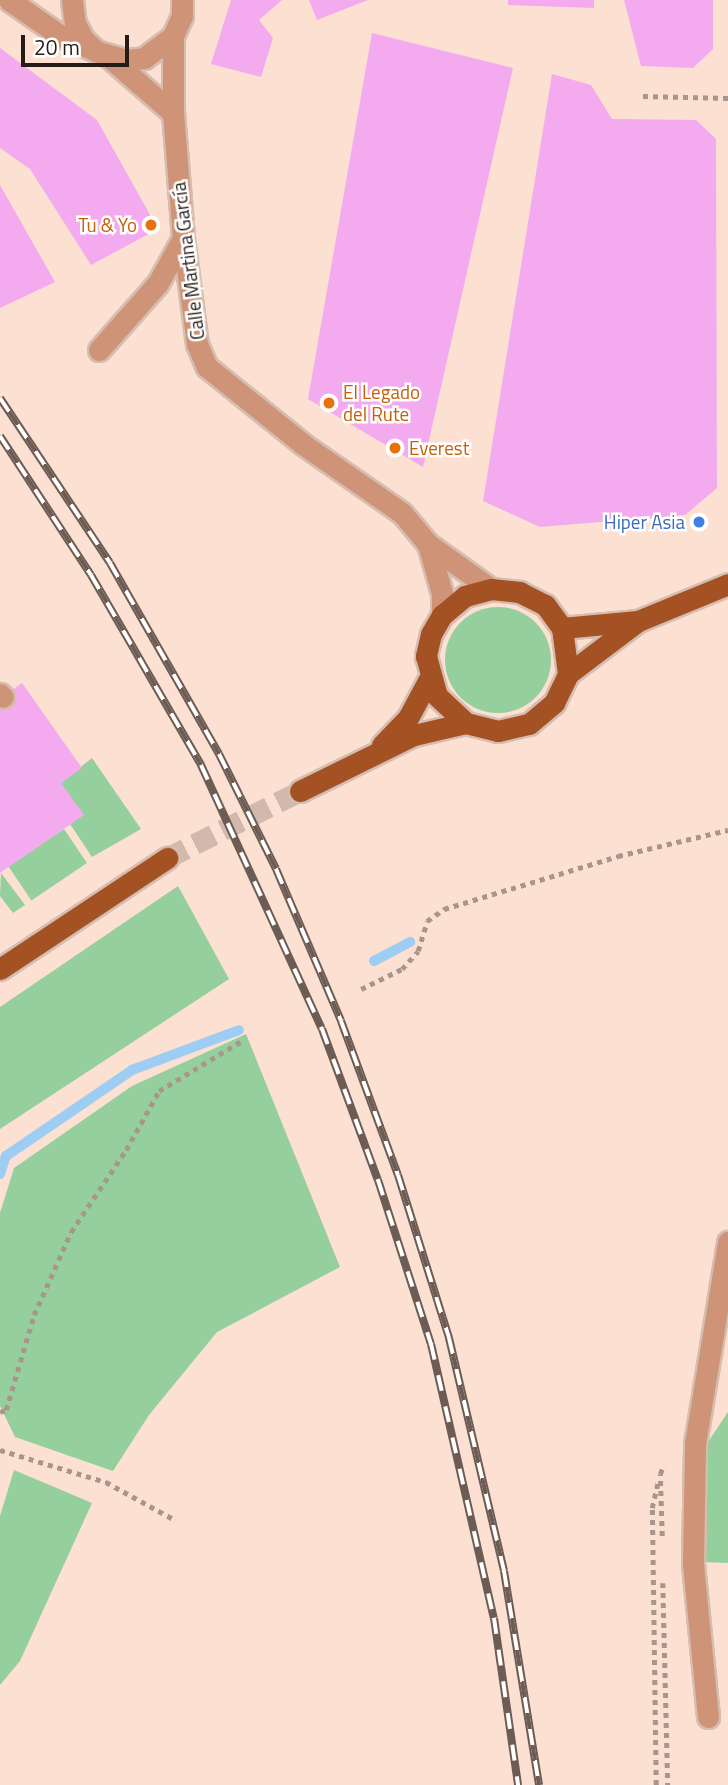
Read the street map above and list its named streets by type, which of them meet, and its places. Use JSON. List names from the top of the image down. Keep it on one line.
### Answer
{"streets":{"street":["Calle Martina García"]},"places":["Tu & Yo","El Legado del Rute","Everest","Hiper Asia"],"scale_bar":"20 m"}
